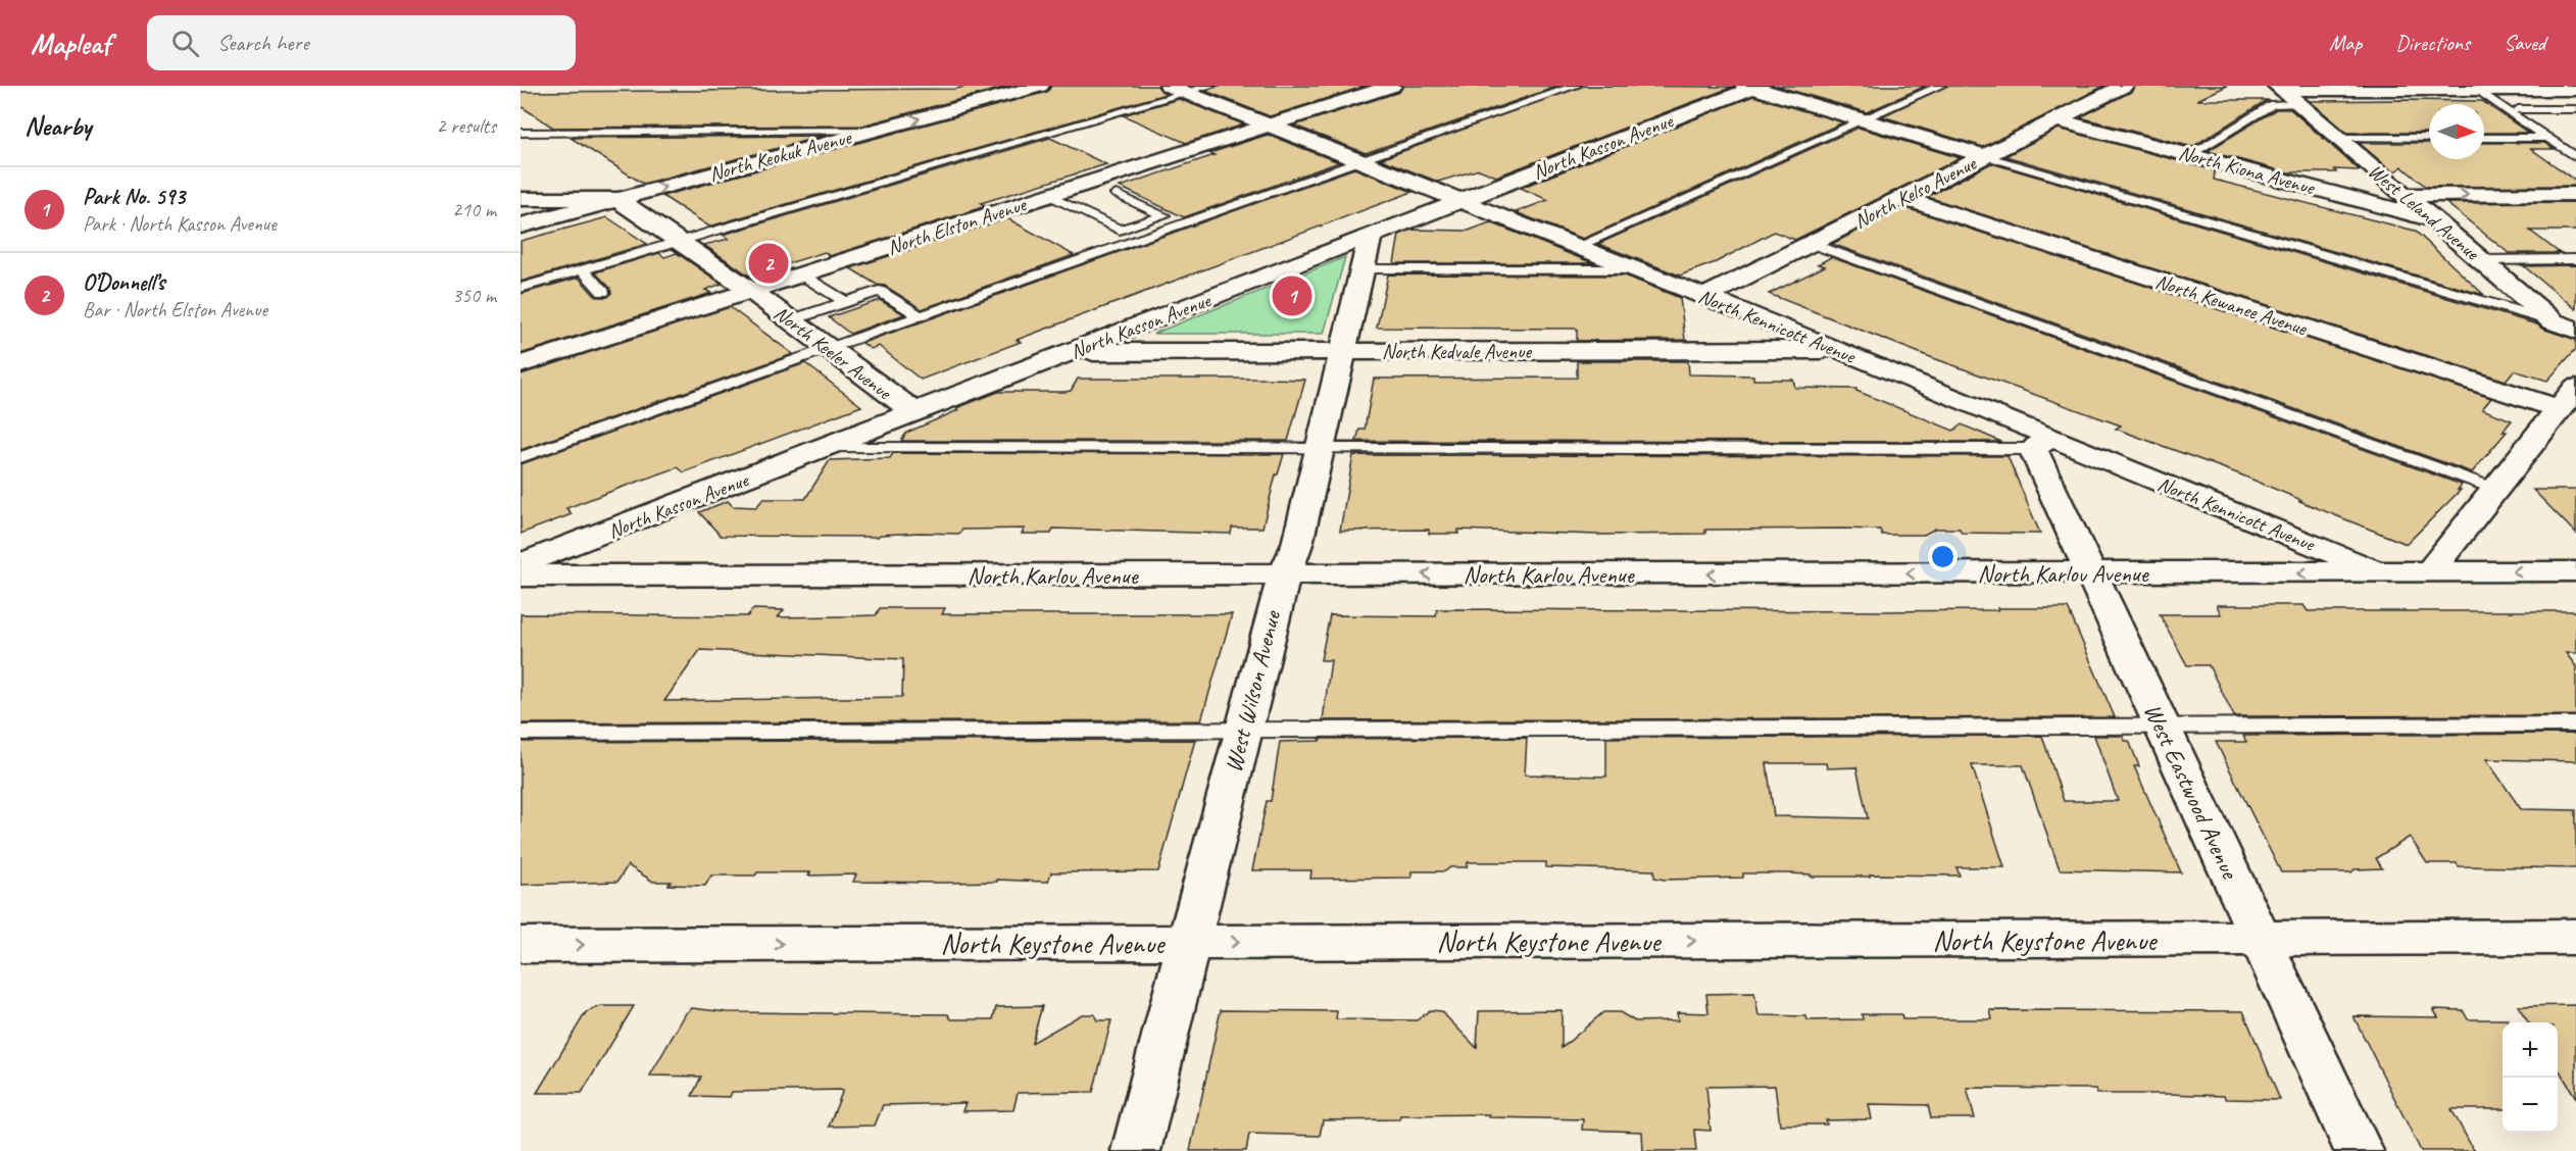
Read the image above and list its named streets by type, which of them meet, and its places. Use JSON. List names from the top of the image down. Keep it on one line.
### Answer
{"streets":{"street":["North Kasson Avenue","North Keokuk Avenue","North Kiona Avenue","North Kelso Avenue","West Leland Avenue","North Elston Avenue","North Kewanee Avenue","North Kennicott Avenue","North Kedvale Avenue","North Keeler Avenue","North Karlov Avenue","West Wilson Avenue","West Eastwood Avenue","North Keystone Avenue"]},"crossings":[["North Kasson Avenue","North Kennicott Avenue"],["North Kasson Avenue","North Kedvale Avenue"],["North Kasson Avenue","North Keeler Avenue"],["North Kasson Avenue","West Wilson Avenue"],["North Keokuk Avenue","North Keeler Avenue"],["North Kiona Avenue","North Kelso Avenue"],["North Kiona Avenue","West Leland Avenue"],["North Kelso Avenue","North Kewanee Avenue"],["North Kelso Avenue","North Kennicott Avenue"],["North Elston Avenue","North Kennicott Avenue"],["North Elston Avenue","North Keeler Avenue"],["North Kennicott Avenue","North Kedvale Avenue"],["North Kennicott Avenue","North Karlov Avenue"],["North Kennicott Avenue","West Eastwood Avenue"],["North Kedvale Avenue","West Wilson Avenue"],["North Karlov Avenue","West Wilson Avenue"],["North Karlov Avenue","West Eastwood Avenue"],["West Wilson Avenue","North Keystone Avenue"],["West Eastwood Avenue","North Keystone Avenue"]],"one_way":["North Keokuk Avenue","North Karlov Avenue","North Keystone Avenue"],"north":"right","page":{"header":"Mapleaf","search":"Search here","nav":["Map","Directions","Saved"],"heading":["Nearby","2 results"],"list":[{"mark":"1","name":"Park No. 593","note":"Park · North Kasson Avenue","value":"210 m"},{"mark":"2","name":"O’Donnell’s","note":"Bar · North Elston Avenue","value":"350 m"}],"pins":["2","1"],"map_buttons":["+","−"]}}
